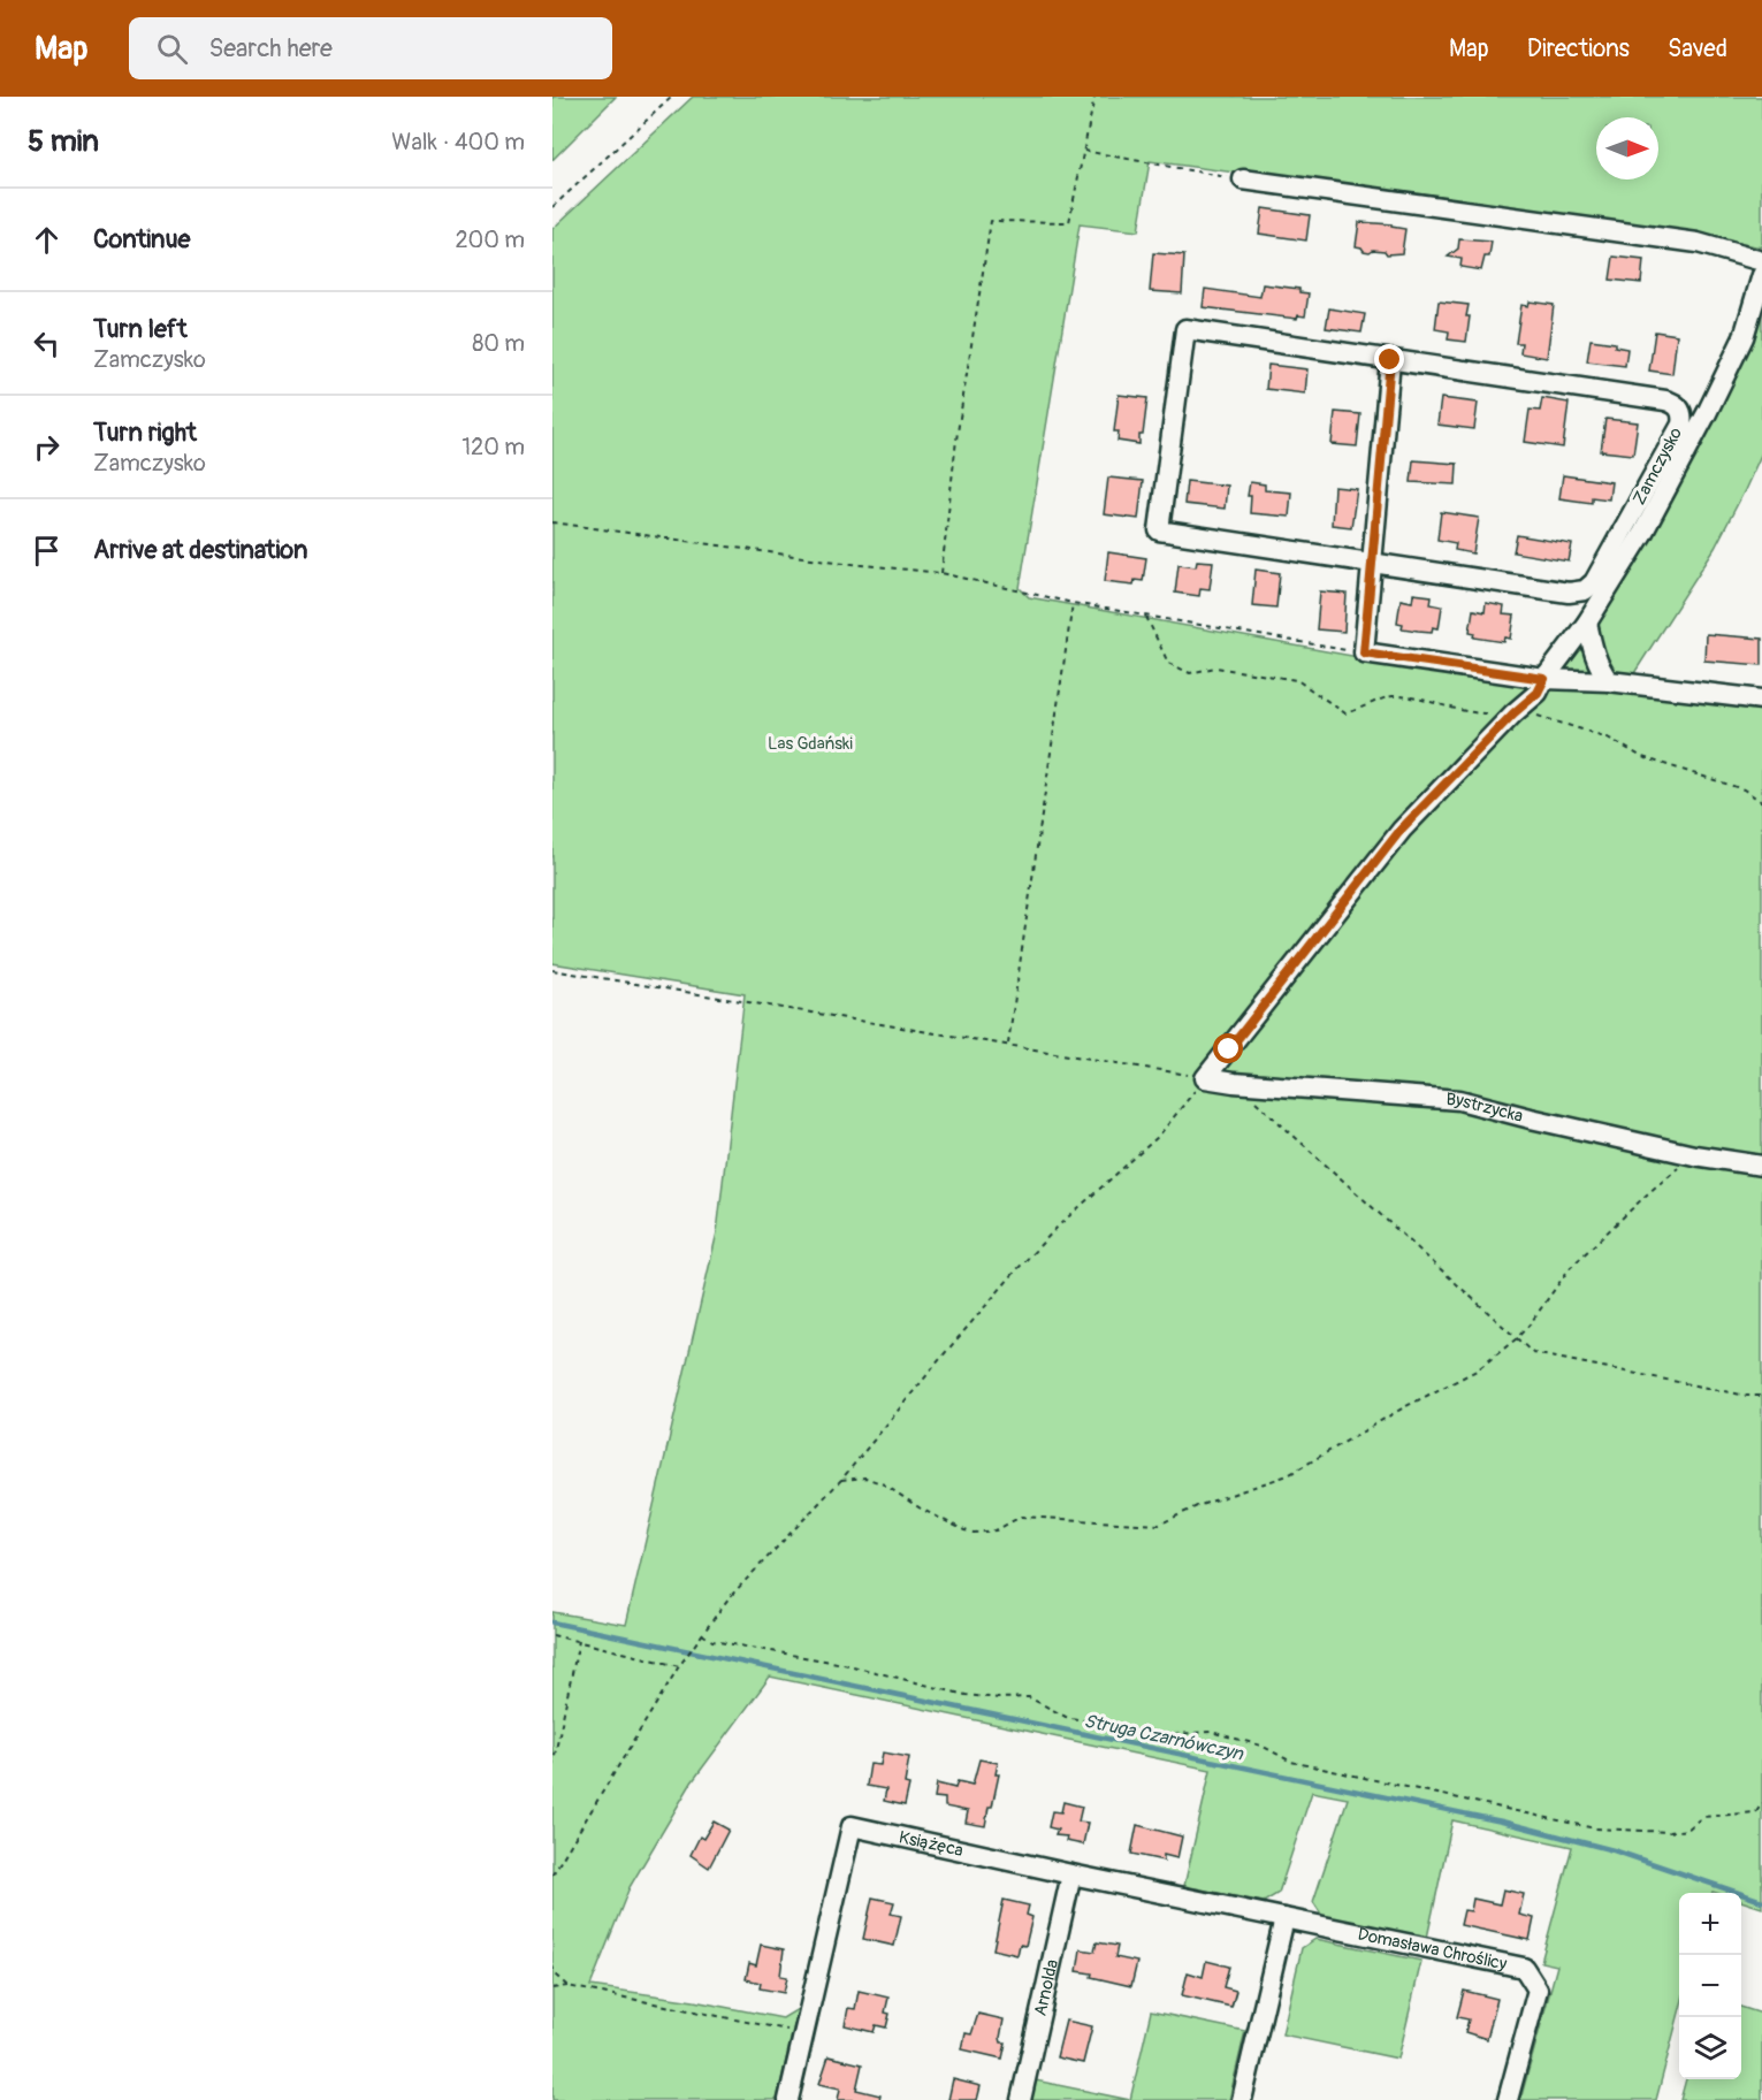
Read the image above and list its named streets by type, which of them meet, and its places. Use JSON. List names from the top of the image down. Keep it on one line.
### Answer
{"streets":{"street":["Zamczysko","Bystrzycka","Książęca","Domasława Chroślicy","Arnolda"]},"crossings":[["Książęca","Domasława Chroślicy"],["Książęca","Arnolda"]],"water":["Struga Czarnówczyn"],"parks":["Las Gdański"],"north":"right","page":{"header":"Map","search":"Search here","nav":["Map","Directions","Saved"],"heading":["5 min","Walk · 400 m"],"list":[["Continue","200 m"],["Turn left","Zamczysko","80 m"],["Turn right","Zamczysko","120 m"],"Arrive at destination"],"map_buttons":["+","−"]}}
